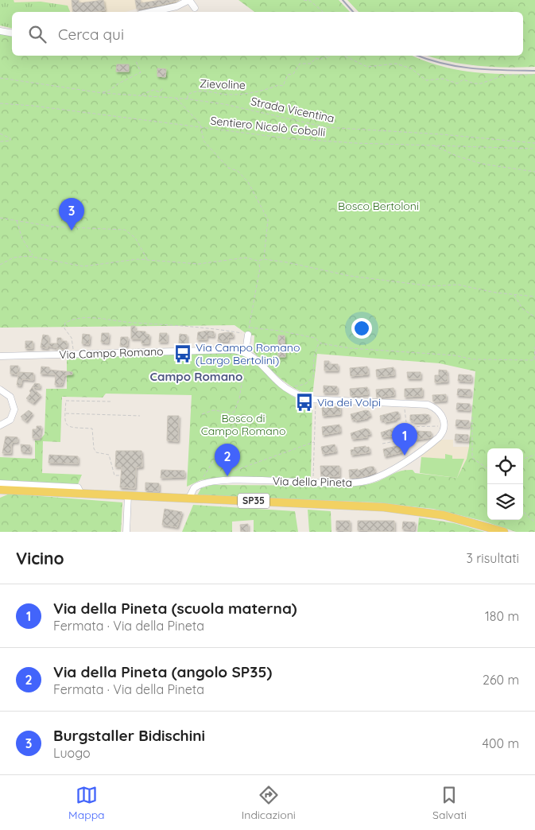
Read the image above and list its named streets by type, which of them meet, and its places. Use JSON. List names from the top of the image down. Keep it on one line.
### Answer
{"streets":{"main road":["SP35"],"street":["Via Campo Romano","Via della Pineta"],"path":["Zievoline","Strada Vicentina","Sentiero Nicolò Cobolli"]},"crossings":[["Zievoline","Strada Vicentina"]],"districts":["Campo Romano"],"parks":["Bosco Bertoloni","Bosco di Campo Romano"],"places":{"bus stop":["Via Campo Romano (Largo Bertolini)","Via dei Volpi"]},"page":{"search":"Cerca qui","pins":["3","1","2"],"heading":["Vicino","3 risultati"],"list":[{"mark":"1","name":"Via della Pineta (scuola materna)","note":"Fermata · Via della Pineta","value":"180 m"},{"mark":"2","name":"Via della Pineta (angolo SP35)","note":"Fermata · Via della Pineta","value":"260 m"},{"mark":"3","name":"Burgstaller Bidischini","note":"Luogo","value":"400 m"}],"nav":["Mappa","Indicazioni","Salvati"]}}
